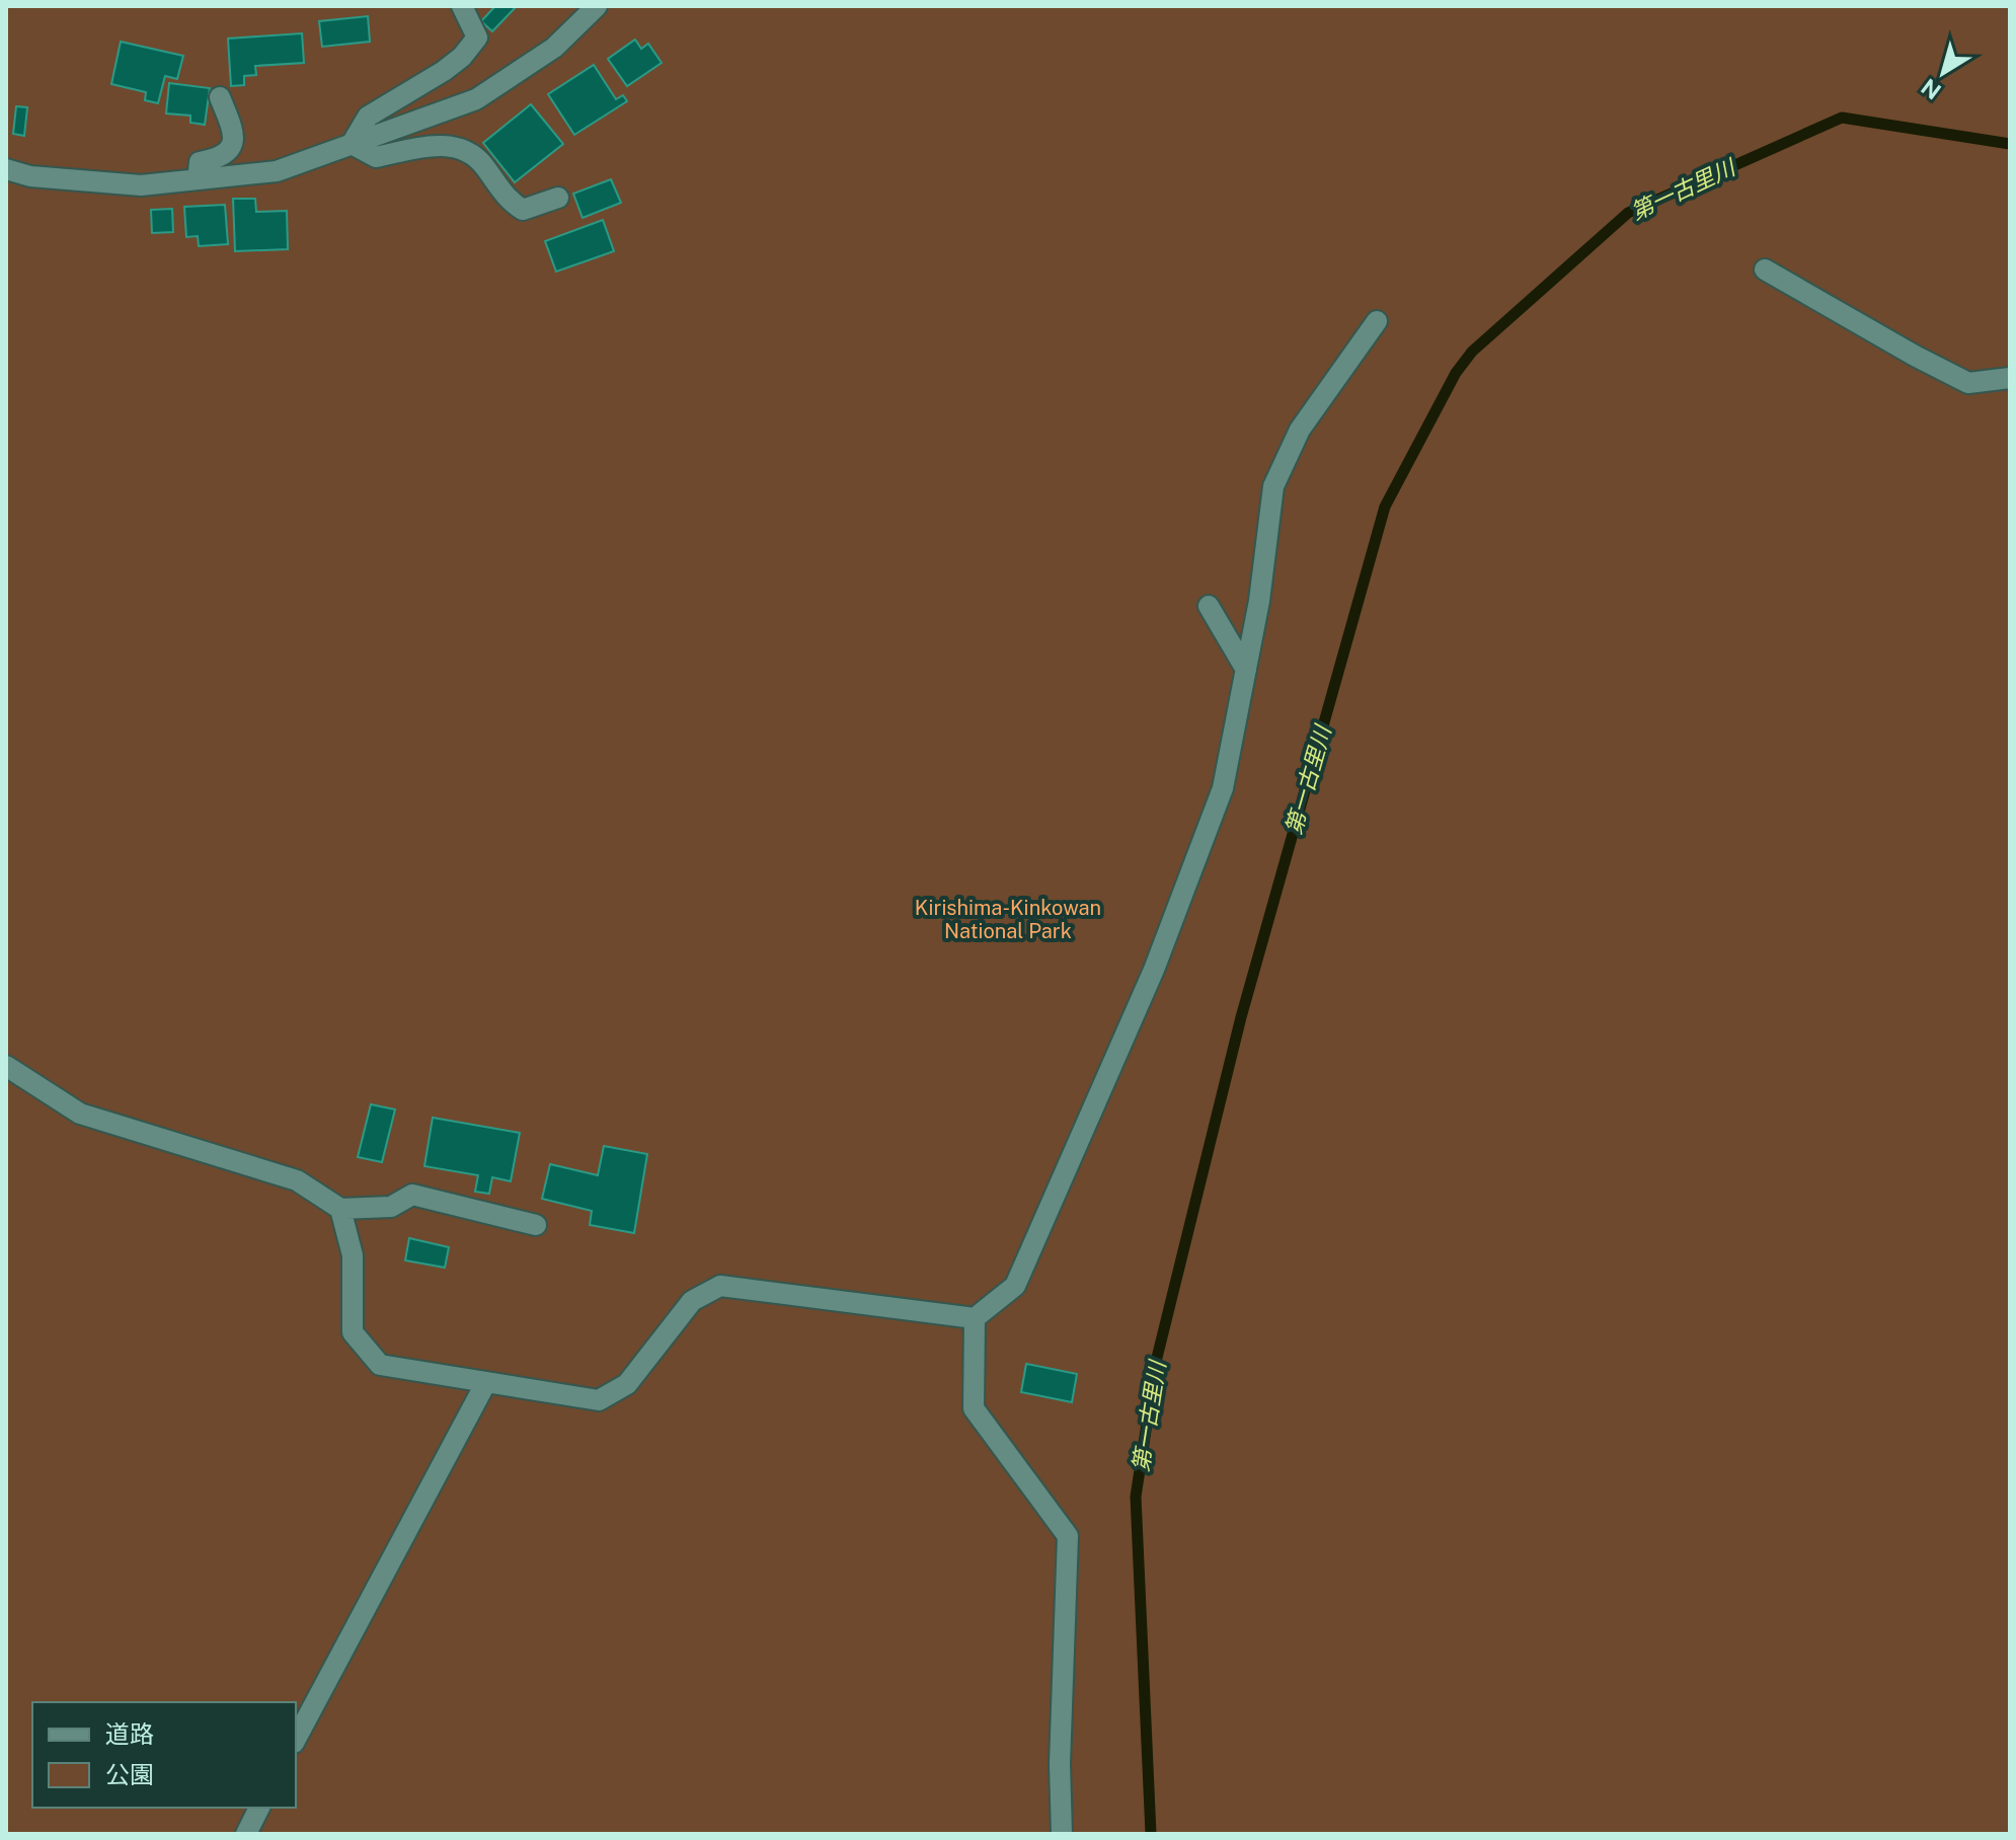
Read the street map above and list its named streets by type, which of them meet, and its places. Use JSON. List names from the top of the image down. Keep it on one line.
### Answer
{"water":["第一古里川"],"parks":["Kirishima-Kinkowan National Park"],"legend":["道路","公園"],"north":"bottom left"}
